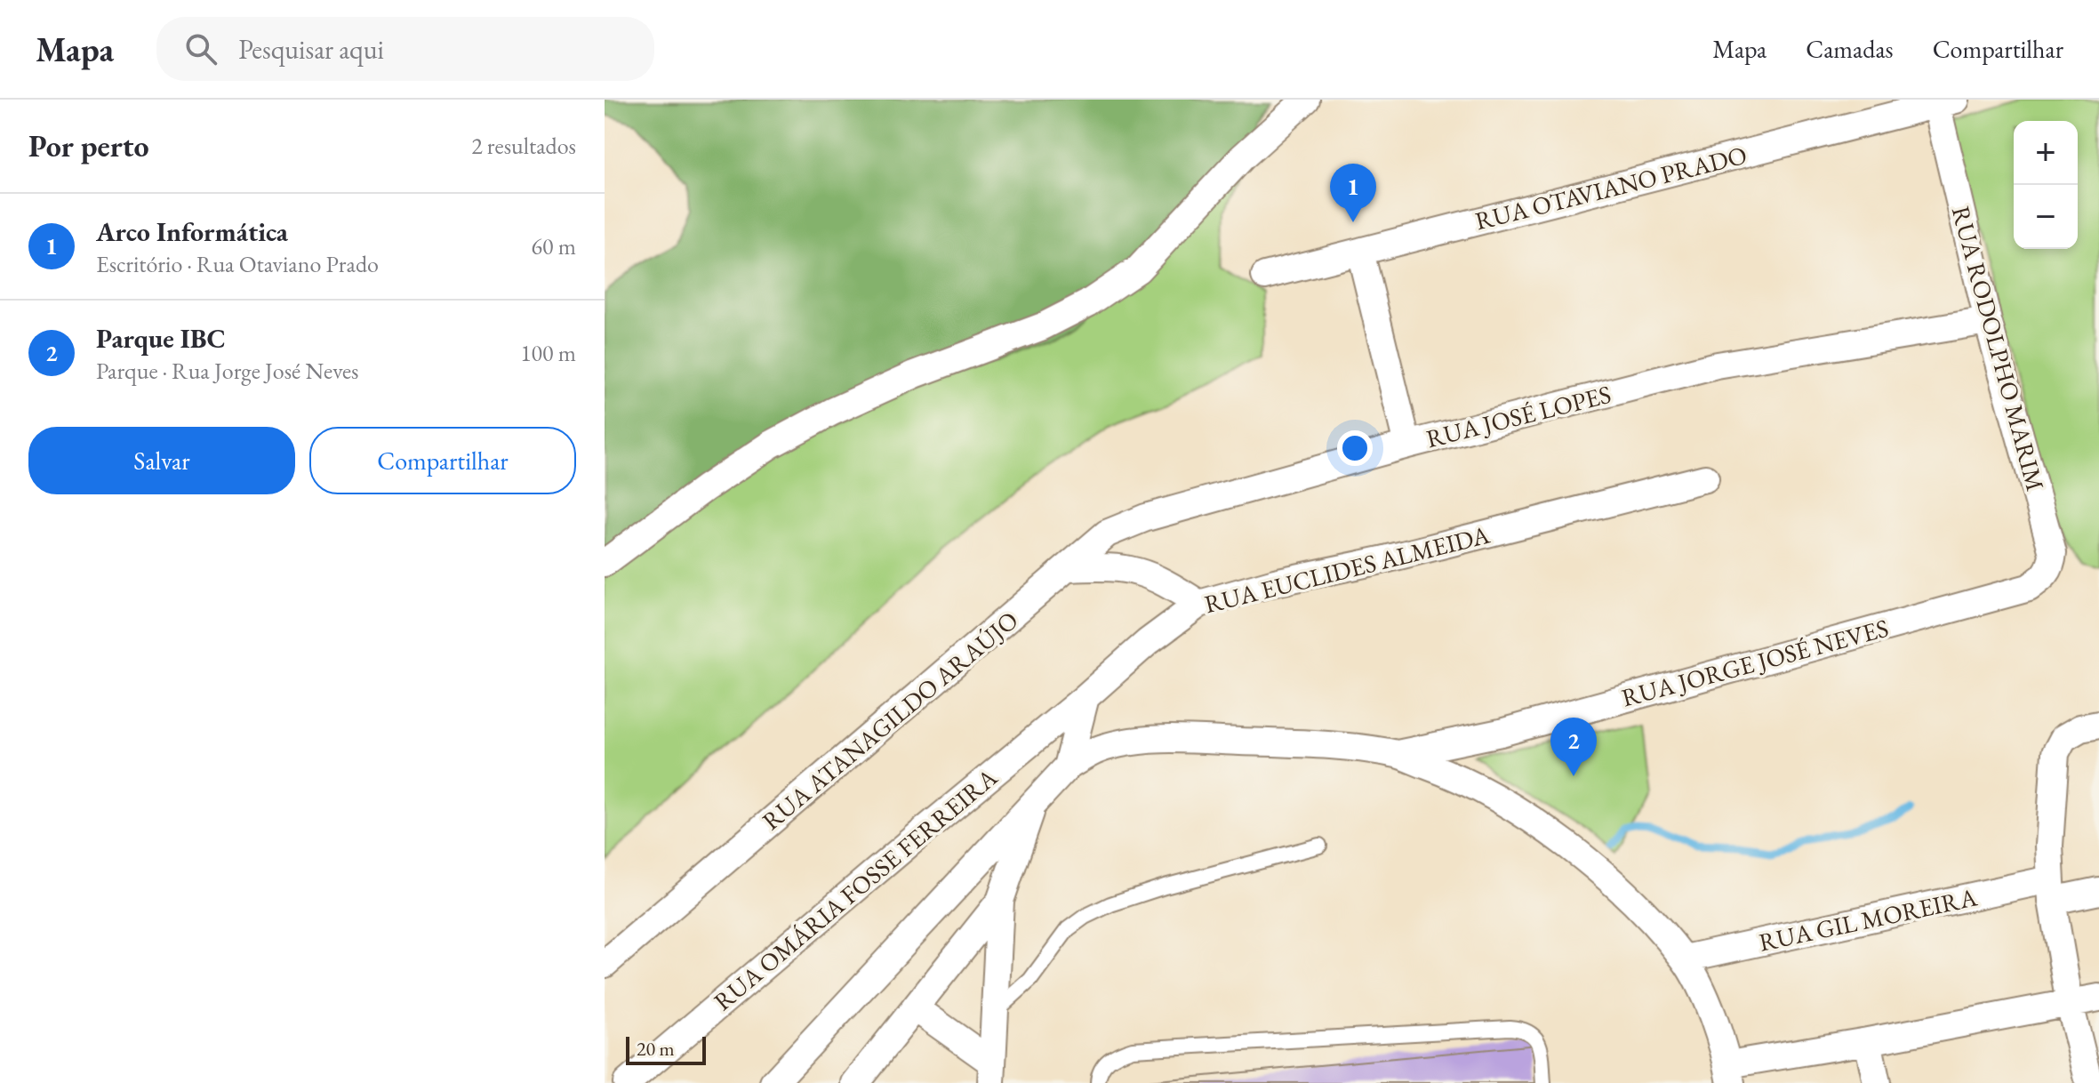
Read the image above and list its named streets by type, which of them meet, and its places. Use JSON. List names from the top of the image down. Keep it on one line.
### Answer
{"streets":{"street":["RUA OTAVIANO PRADO","RUA RODOLPHO MARIM","RUA JOSÉ LOPES","RUA EUCLIDES ALMEIDA","RUA JORGE JOSÉ NEVES","RUA ATANAGILDO ARAÚJO","RUA OMÁRIA FOSSE FERREIRA","RUA GIL MOREIRA"]},"crossings":[["RUA OTAVIANO PRADO","RUA RODOLPHO MARIM"],["RUA RODOLPHO MARIM","RUA JOSÉ LOPES"],["RUA RODOLPHO MARIM","RUA JORGE JOSÉ NEVES"],["RUA JOSÉ LOPES","RUA ATANAGILDO ARAÚJO"],["RUA EUCLIDES ALMEIDA","RUA OMÁRIA FOSSE FERREIRA"]],"scale_bar":"20 m","page":{"header":"Mapa","search":"Pesquisar aqui","nav":["Mapa","Camadas","Compartilhar"],"heading":["Por perto","2 resultados"],"map_buttons":["+","−"],"pins":["1","2"],"list":[{"mark":"1","name":"Arco Informática","note":"Escritório · Rua Otaviano Prado","value":"60 m"},{"mark":"2","name":"Parque IBC","note":"Parque · Rua Jorge José Neves","value":"100 m"}],"buttons":["Salvar","Compartilhar"],"scale":"20 m"}}
